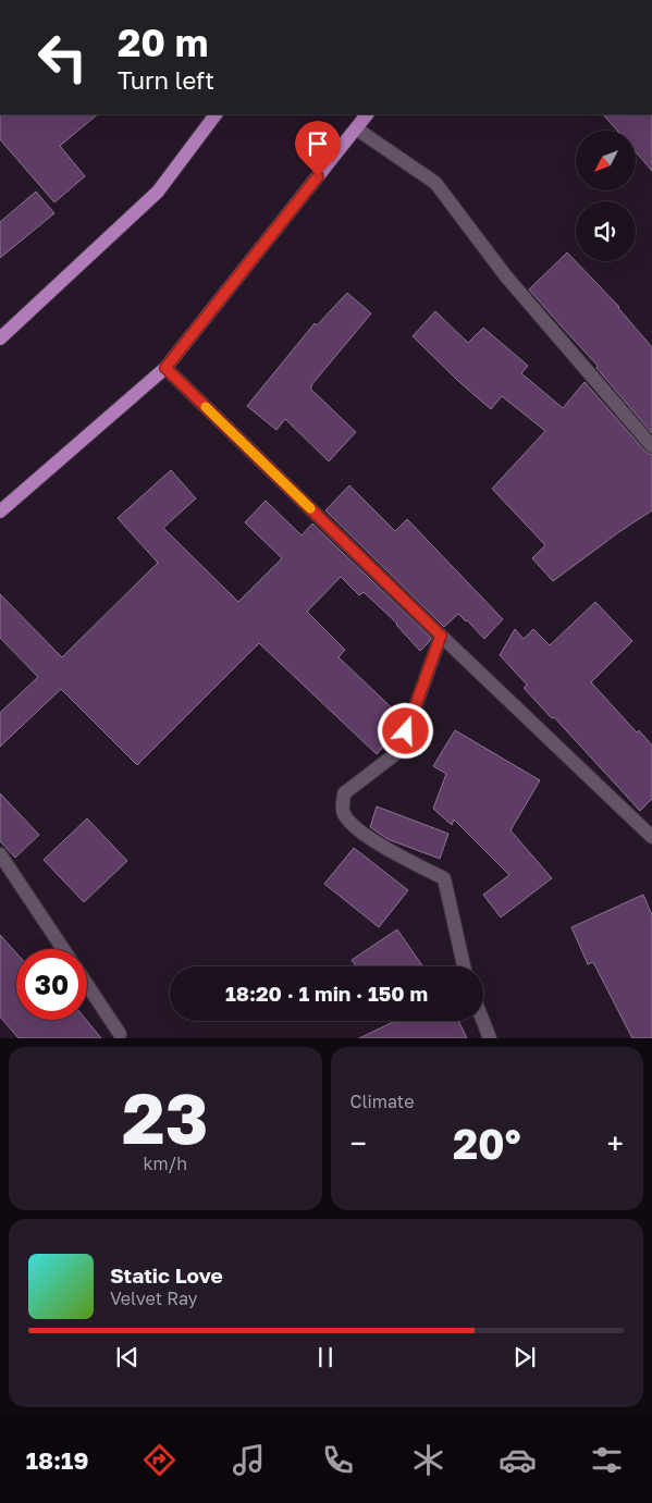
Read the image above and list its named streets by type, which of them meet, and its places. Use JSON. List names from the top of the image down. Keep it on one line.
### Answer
{"north":"bottom left","page":{"turn":["20 m","Turn left"],"limit":"30","trip":"18:20 · 1 min · 150 m","tile":[["23","km/h"],"Climate"],"heat":["−","20°","+"],"song":["Static Love","Velvet Ray"],"tabs":"18:19"}}
